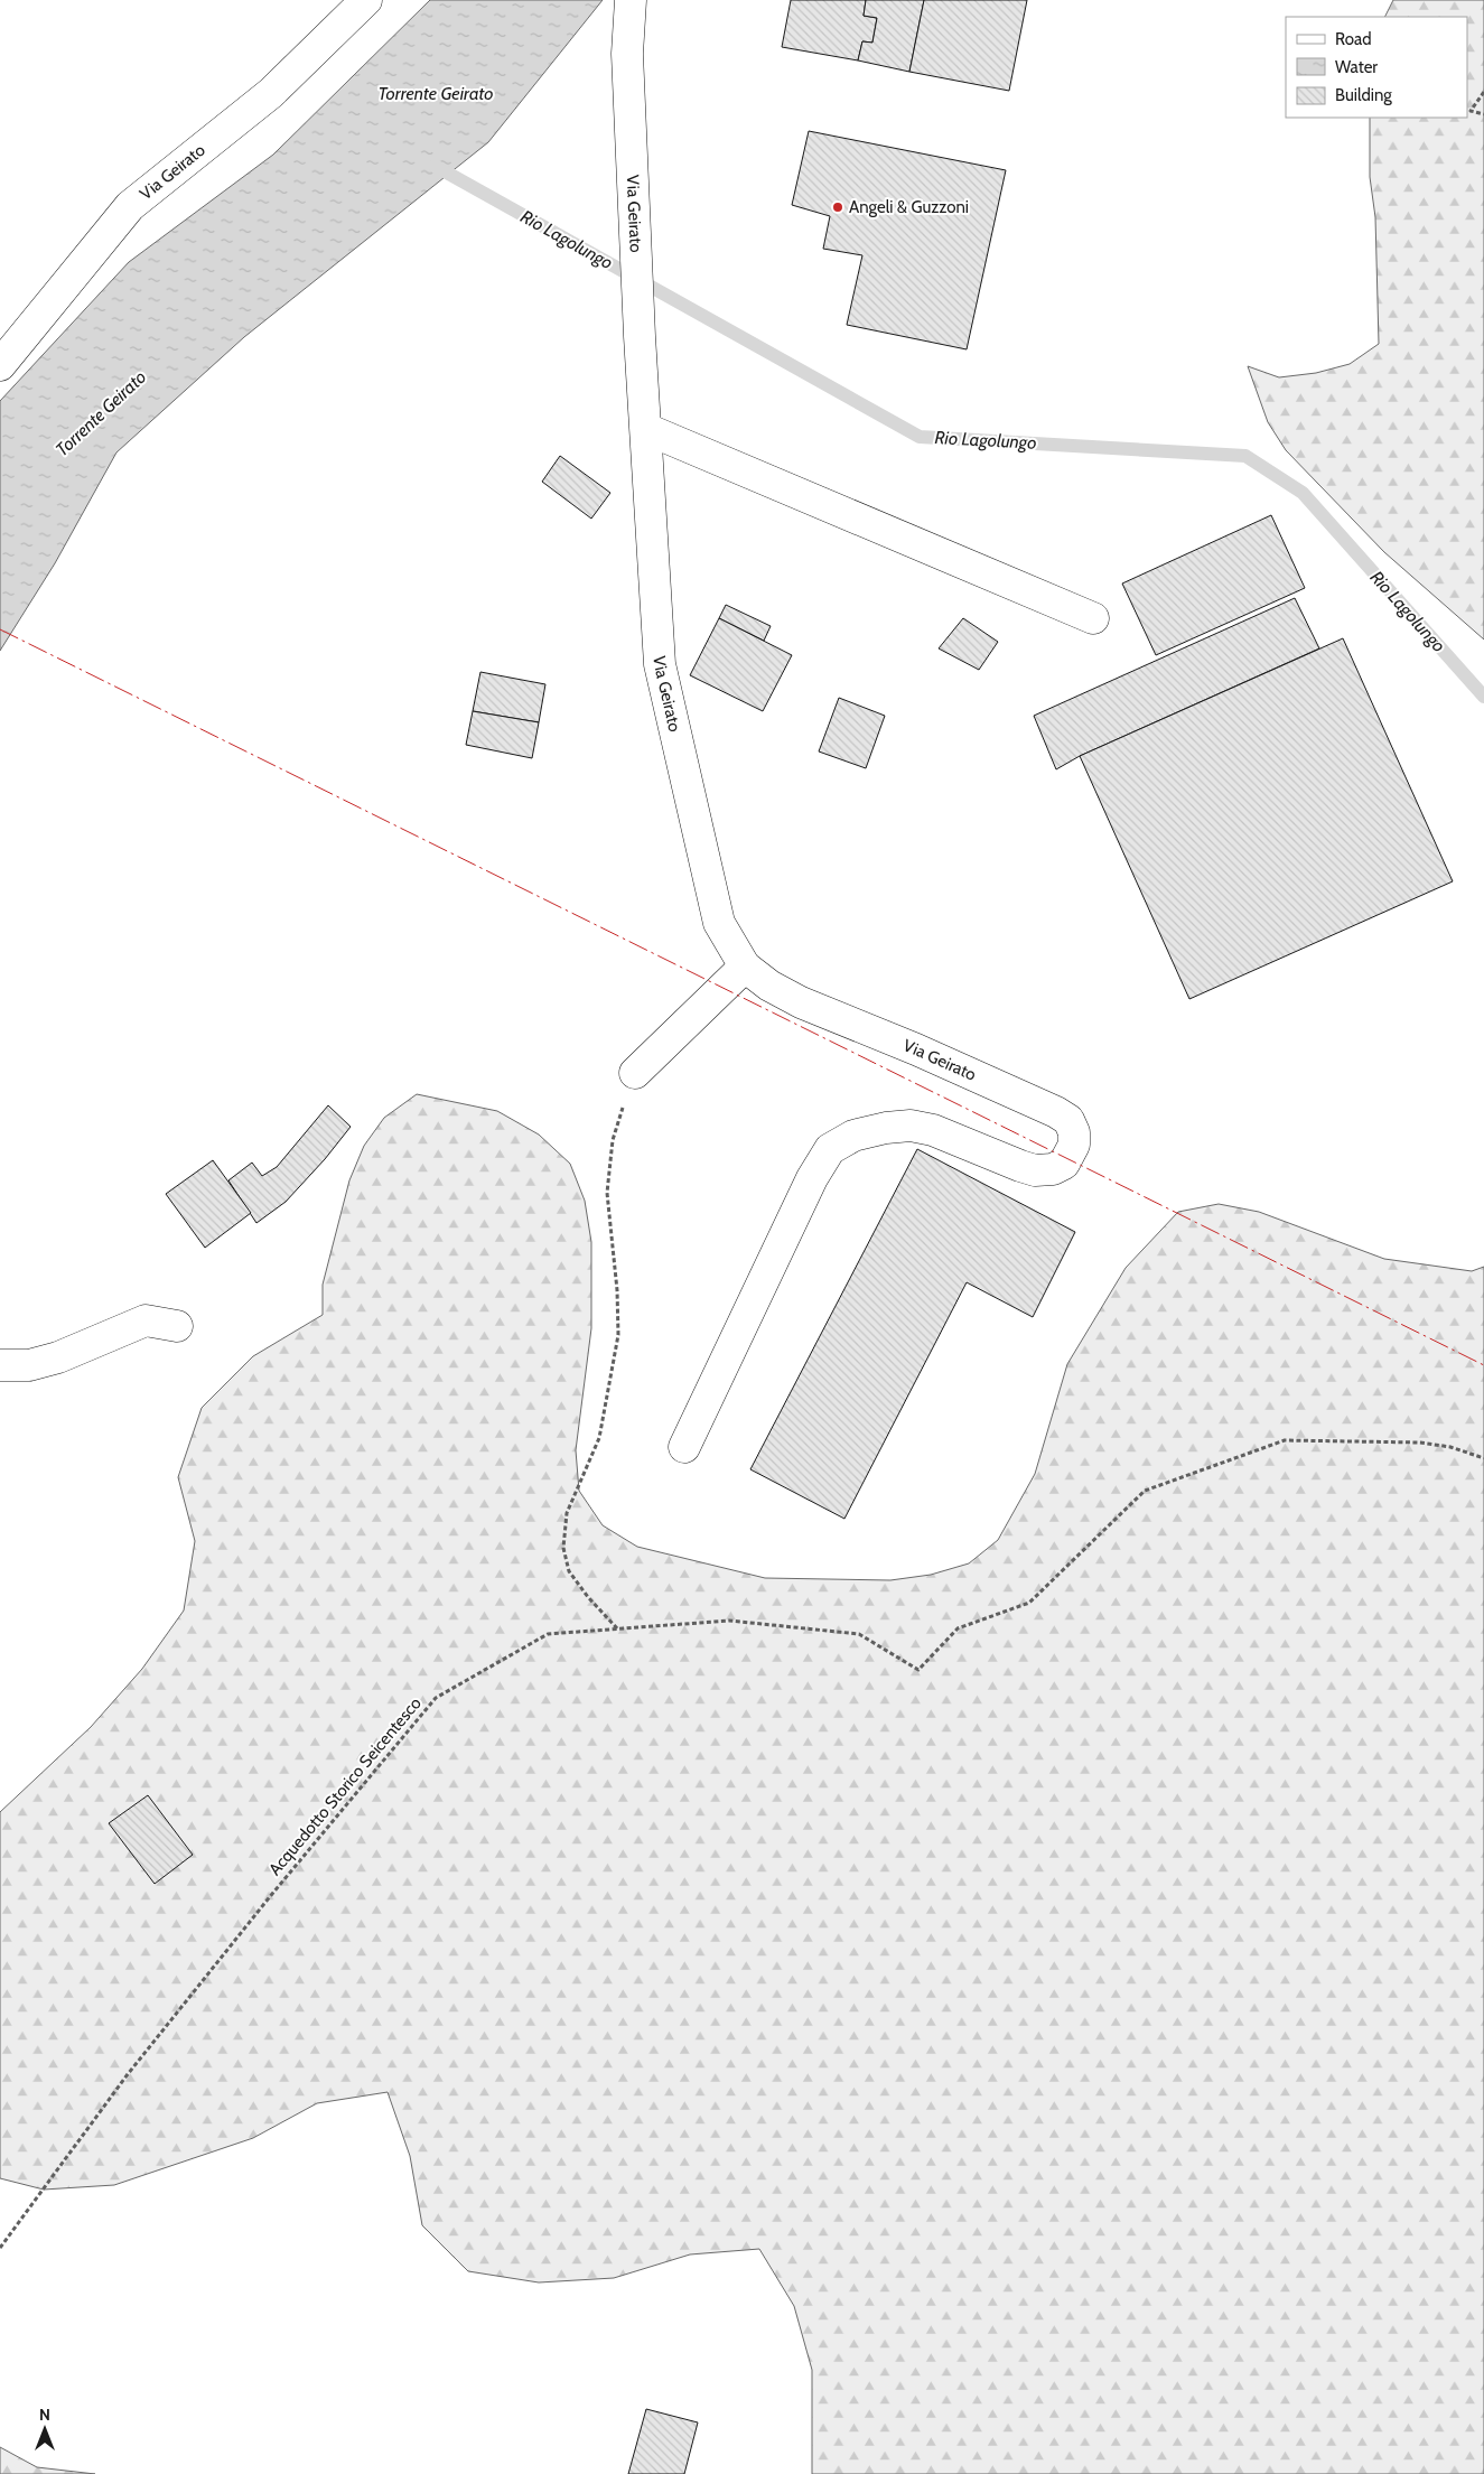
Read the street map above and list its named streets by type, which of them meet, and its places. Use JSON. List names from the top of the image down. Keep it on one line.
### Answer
{"streets":{"street":["Via Geirato"],"path":["Acquedotto Storico Seicentesco"]},"water":["Torrente Geirato","Rio Lagolungo"],"places":["Angeli & Guzzoni"],"legend":["Road","Water","Building"],"north":"top"}
